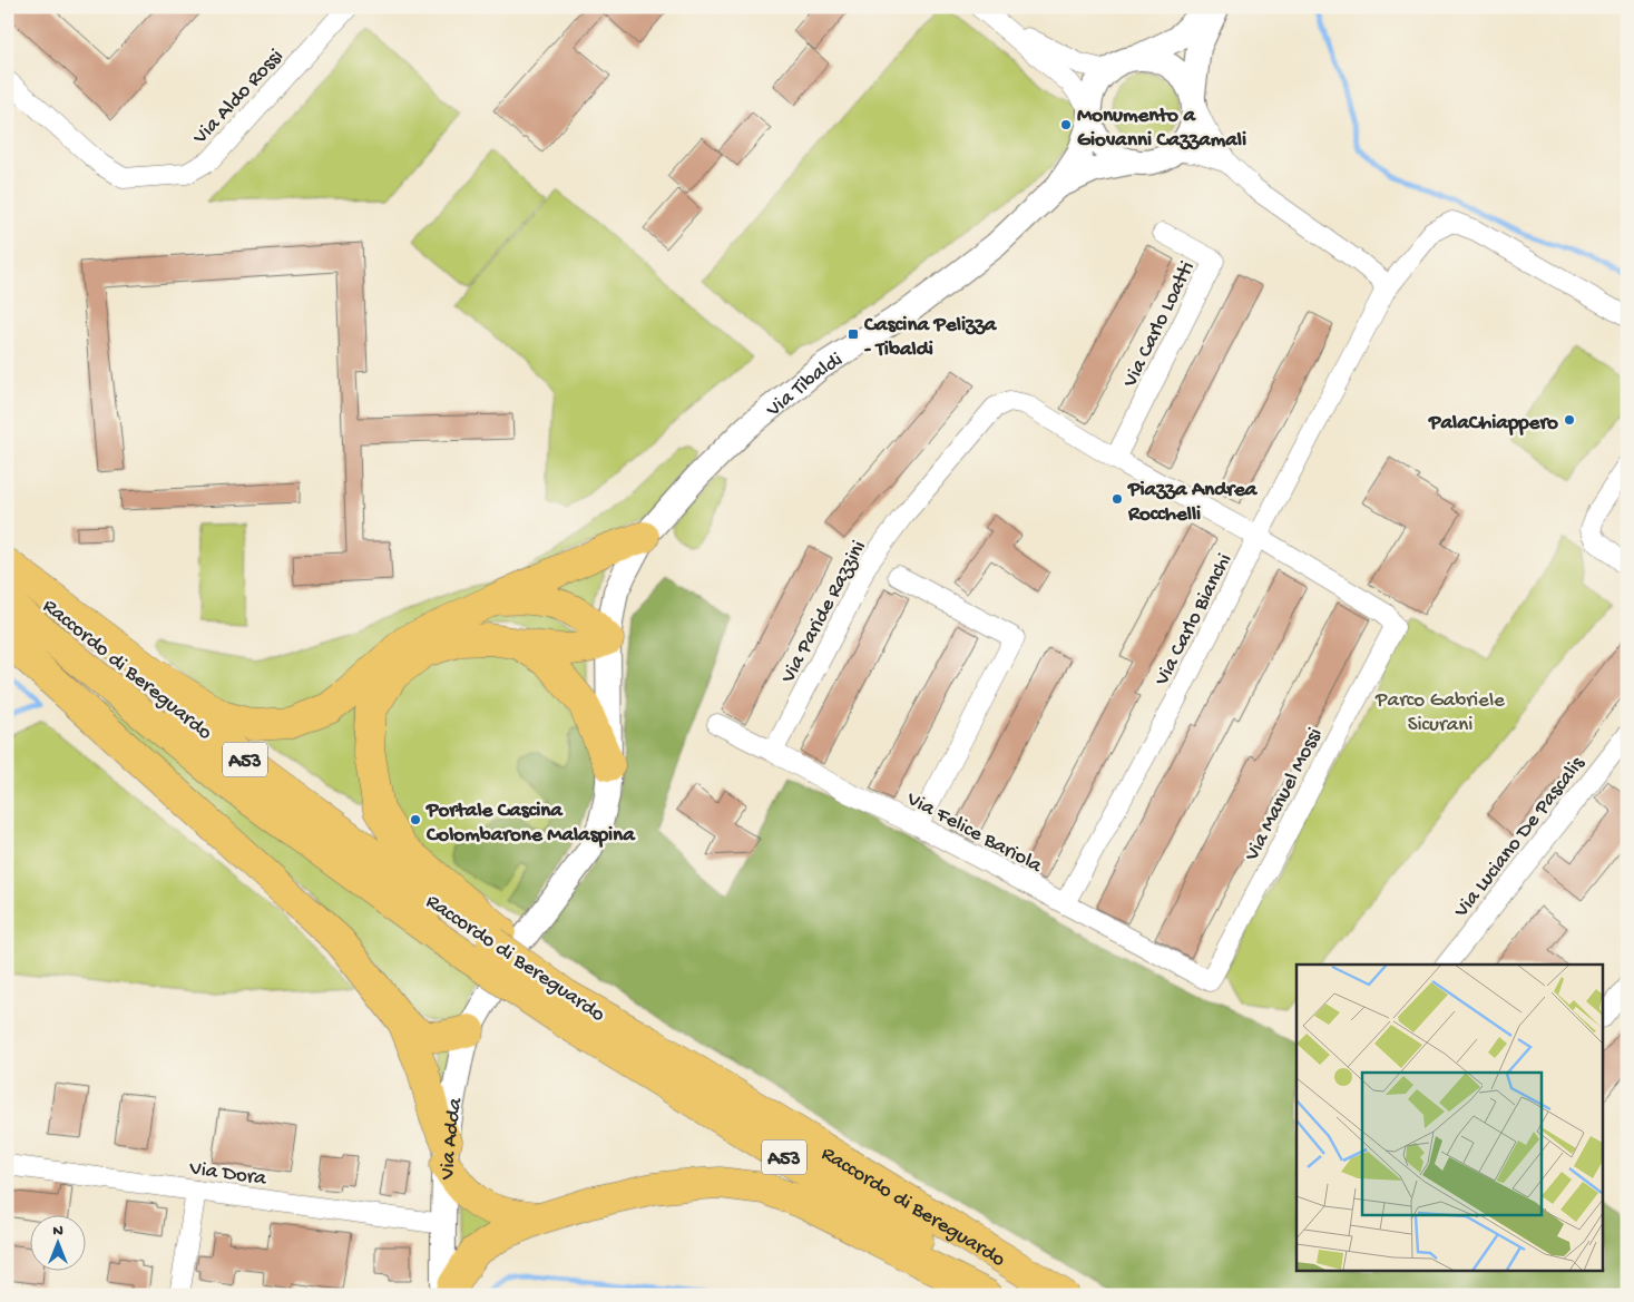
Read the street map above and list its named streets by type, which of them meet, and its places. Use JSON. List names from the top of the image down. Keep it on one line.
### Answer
{"streets":{"highway":["Raccordo di Bereguardo","A53"],"street":["Via Aldo Rossi","Via Carlo Loatti","Via Tibaldi","Via Paride Razzini","Via Carlo Bianchi","Via Manuel Mossi","Via Felice Bariola","Via Luciano De Pascalis","Via Adda","Via Dora"]},"crossings":[["Via Carlo Loatti","Via Paride Razzini"],["Via Paride Razzini","Via Felice Bariola"],["Via Carlo Bianchi","Via Manuel Mossi"],["Via Carlo Bianchi","Via Felice Bariola"],["Via Manuel Mossi","Via Felice Bariola"],["Via Adda","Via Dora"]],"parks":["Parco Gabriele Sicurani"],"places":{"other":["Monumento a Giovanni Cazzamali","PalaChiappero","Piazza Andrea Rocchelli","Portale Cascina Colombarone Malaspina"],"transit":["Cascina Pelizza - Tibaldi"]},"north":"top"}
